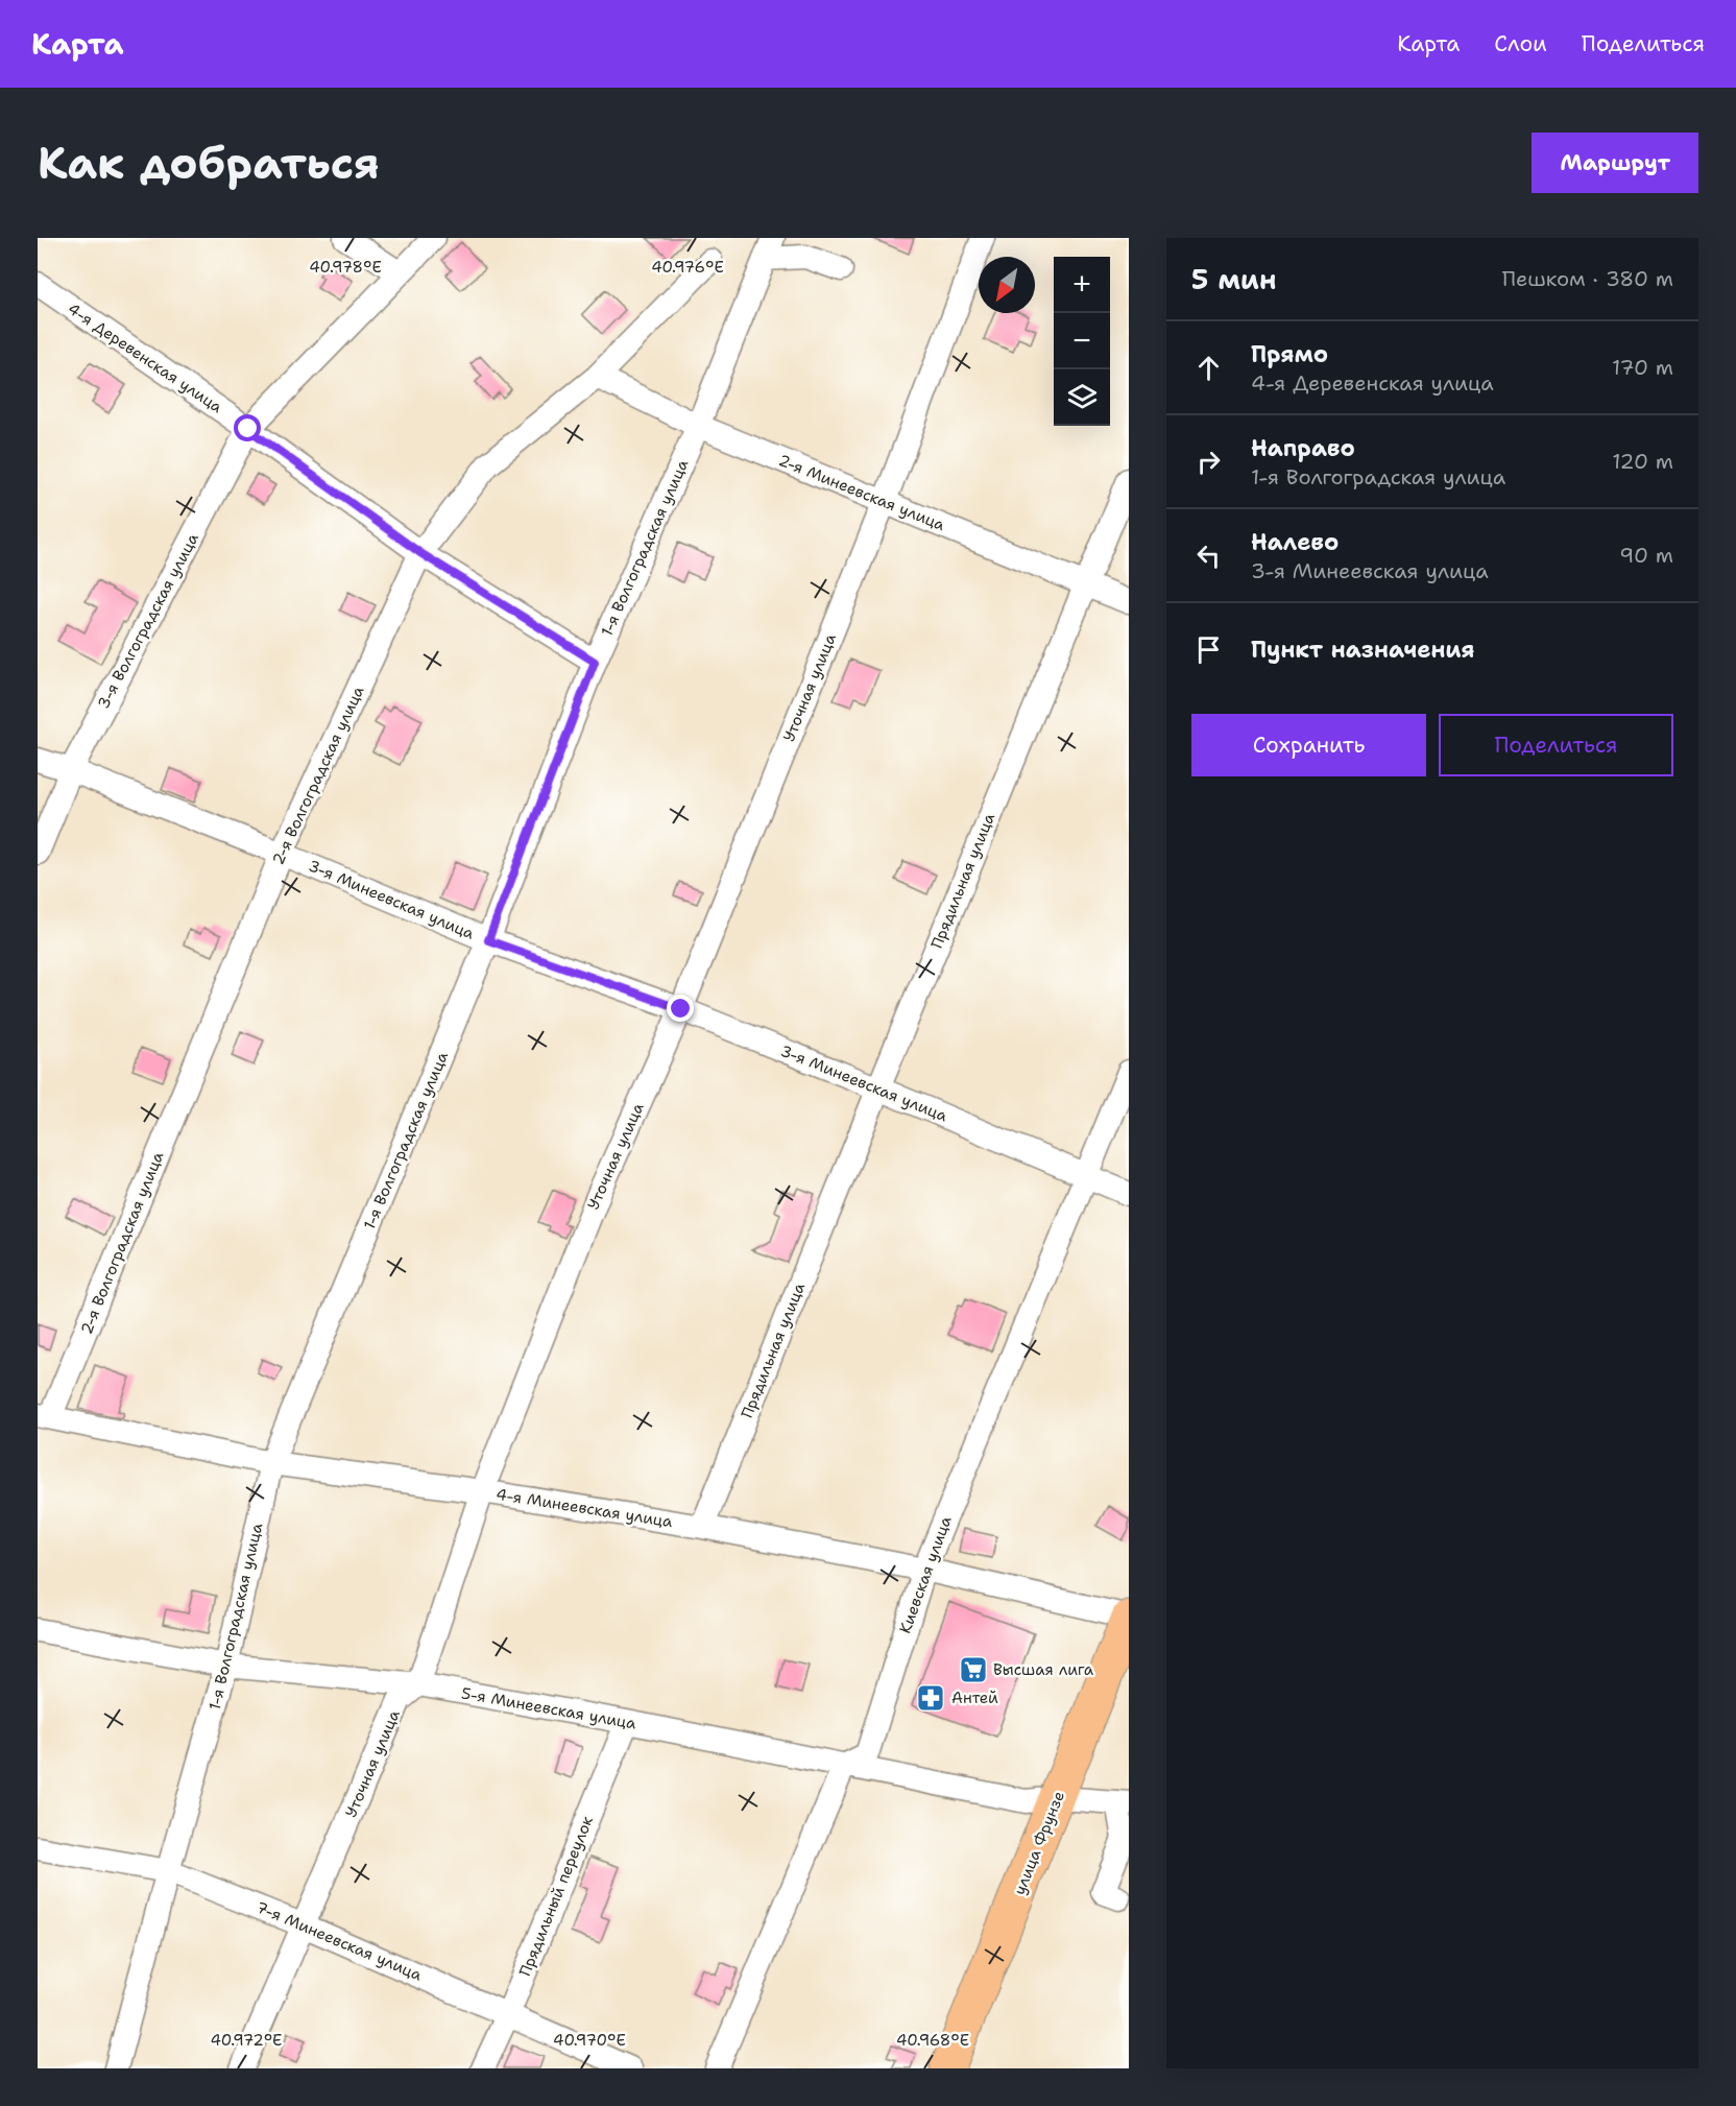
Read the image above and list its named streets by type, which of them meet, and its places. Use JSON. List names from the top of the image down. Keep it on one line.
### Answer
{"streets":{"highway":["улица Фрунзе"],"street":["4-я Деревенская улица","2-я Минеевская улица","1-я Волгоградская улица","3-я Волгоградская улица","Уточная улица","2-я Волгоградская улица","Прядильная улица","3-я Минеевская улица","4-я Минеевская улица","Киевская улица","5-я Минеевская улица","Прядильный переулок","7-я Минеевская улица"]},"crossings":[["4-я Деревенская улица","1-я Волгоградская улица"],["4-я Деревенская улица","3-я Волгоградская улица"],["4-я Деревенская улица","2-я Волгоградская улица"],["2-я Минеевская улица","1-я Волгоградская улица"],["2-я Минеевская улица","Уточная улица"],["2-я Минеевская улица","2-я Волгоградская улица"],["2-я Минеевская улица","Прядильная улица"],["1-я Волгоградская улица","3-я Минеевская улица"],["1-я Волгоградская улица","4-я Минеевская улица"],["1-я Волгоградская улица","5-я Минеевская улица"],["1-я Волгоградская улица","7-я Минеевская улица"],["3-я Волгоградская улица","3-я Минеевская улица"],["Уточная улица","3-я Минеевская улица"],["Уточная улица","4-я Минеевская улица"],["Уточная улица","5-я Минеевская улица"],["Уточная улица","7-я Минеевская улица"],["2-я Волгоградская улица","3-я Минеевская улица"],["2-я Волгоградская улица","4-я Минеевская улица"],["Прядильная улица","3-я Минеевская улица"],["Прядильная улица","4-я Минеевская улица"],["3-я Минеевская улица","Киевская улица"],["4-я Минеевская улица","Киевская улица"],["4-я Минеевская улица","улица Фрунзе"],["Киевская улица","5-я Минеевская улица"],["5-я Минеевская улица","улица Фрунзе"],["5-я Минеевская улица","Прядильный переулок"],["Прядильный переулок","7-я Минеевская улица"]],"places":{"supermarket":["Высшая лига"],"pharmacy":["Антей"]},"north":"bottom left","page":{"header":"Карта","nav":["Карта","Слои","Поделиться"],"buttons":["Маршрут",["Сохранить","Поделиться"]],"title":"Как добраться","heading":["5 мин","Пешком · 380 m"],"map_buttons":["+","−"],"list":[["Прямо","4-я Деревенская улица","170 m"],["Направо","1-я Волгоградская улица","120 m"],["Налево","3-я Минеевская улица","90 m"],"Пункт назначения"]},"coordinates":["40.978°E","40.976°E","40.972°E","40.970°E","40.968°E"]}
